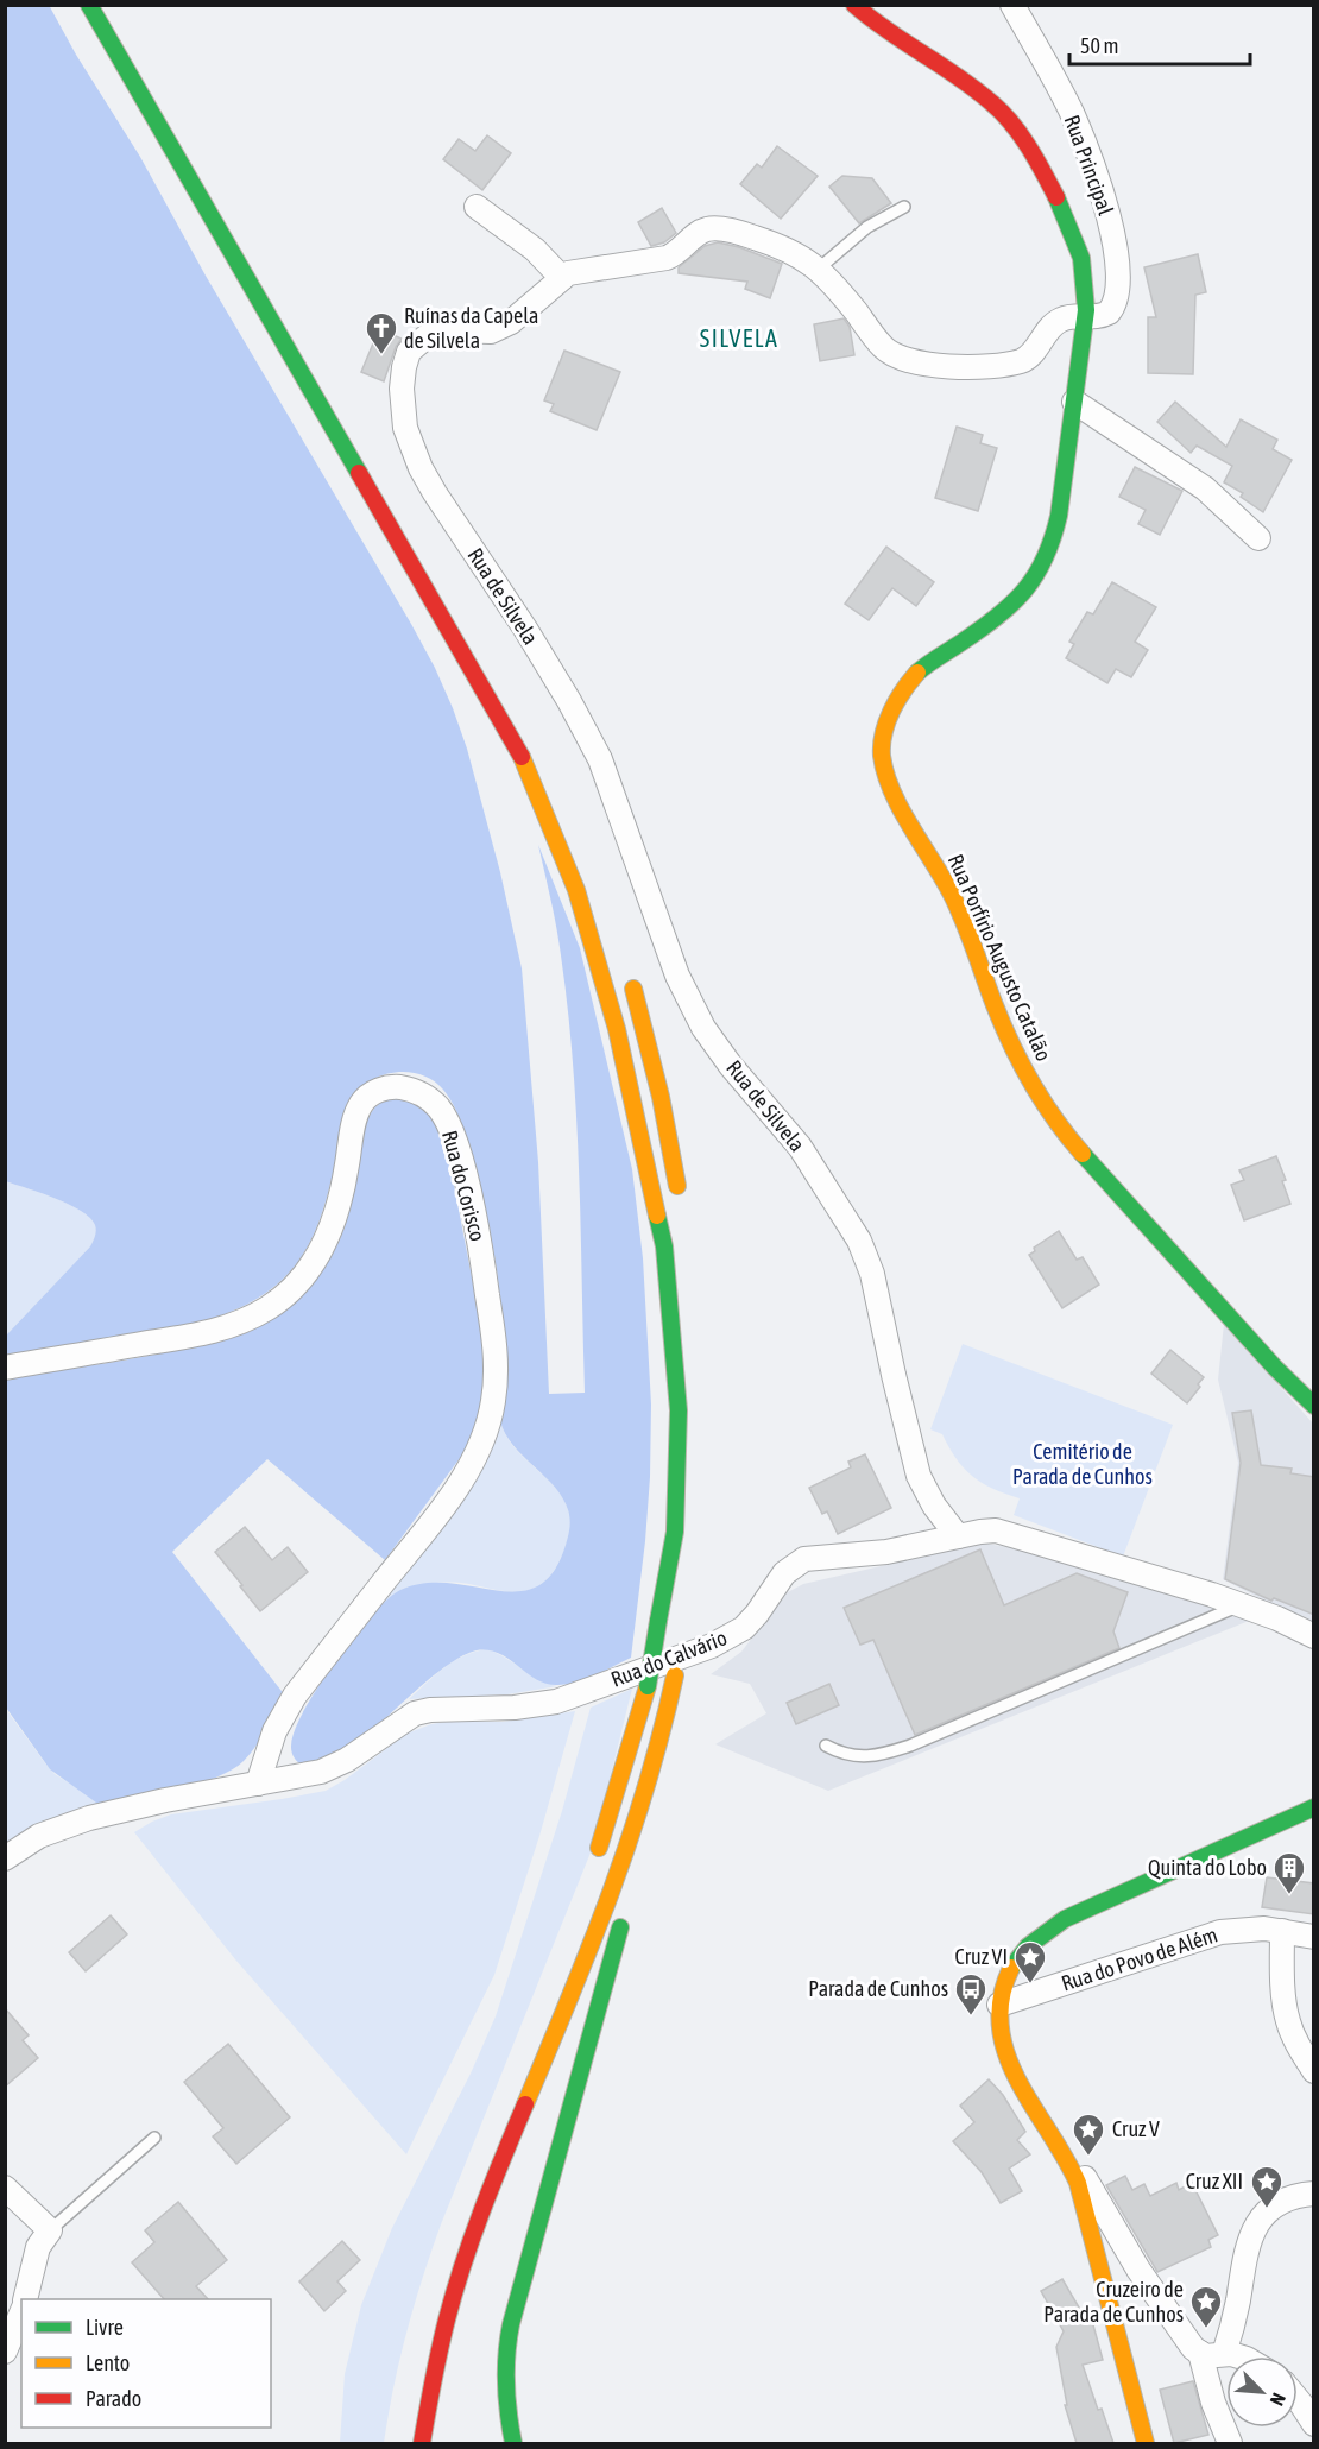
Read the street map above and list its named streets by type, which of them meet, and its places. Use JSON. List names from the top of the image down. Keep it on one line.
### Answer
{"streets":{"main road":["Rua Porfírio Augusto Catalão"],"street":["Rua Principal","Rua de Silvela","Rua do Corisco","Rua do Calvário","Rua do Povo de Além"]},"crossings":[["Rua Principal","Rua de Silvela"],["Rua Principal","Rua Porfírio Augusto Catalão"],["Rua de Silvela","Rua Porfírio Augusto Catalão"],["Rua de Silvela","Rua do Calvário"],["Rua do Corisco","Rua do Calvário"]],"districts":["SILVELA"],"parks":["Cemitério de Parada de Cunhos"],"places":{"church":["Ruínas da Capela de Silvela"],"building":["Quinta do Lobo"],"place":["Cruz VI","Cruz V","Cruz XII","Cruzeiro de Parada de Cunhos"],"bus stop":["Parada de Cunhos"]},"legend":["Livre","Lento","Parado"],"scale_bar":"50 m","north":"bottom right"}
